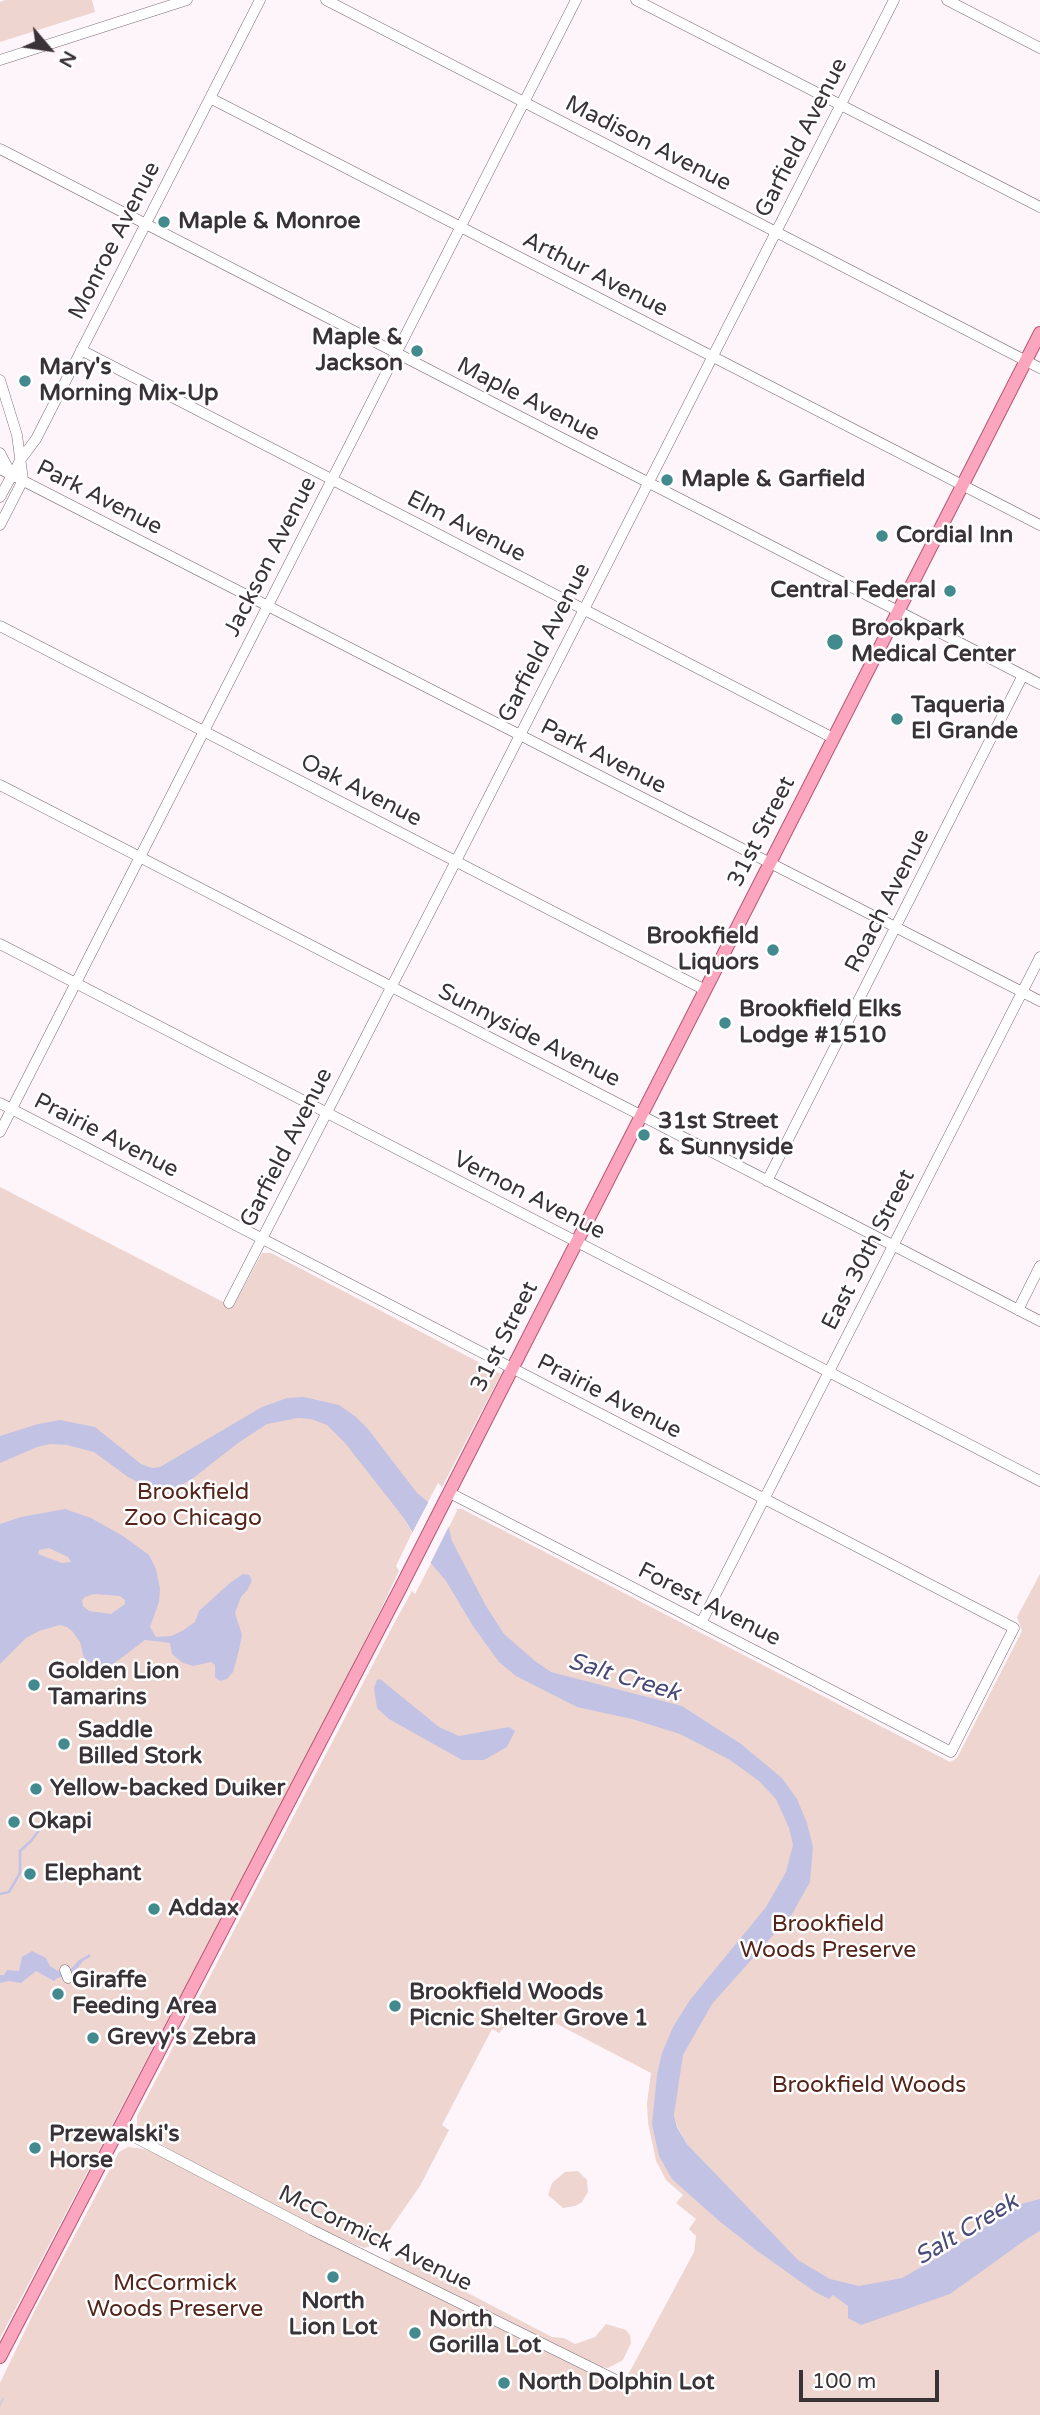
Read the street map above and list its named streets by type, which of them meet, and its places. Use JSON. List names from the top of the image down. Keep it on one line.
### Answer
{"streets":{"main road":["31st Street"],"street":["Garfield Avenue","Madison Avenue","Monroe Avenue","Arthur Avenue","Maple Avenue","Park Avenue","Elm Avenue","Jackson Avenue","Oak Avenue","Roach Avenue","Sunnyside Avenue","Prairie Avenue","Vernon Avenue","East 30th Street","Forest Avenue","McCormick Avenue"]},"crossings":[["Garfield Avenue","Madison Avenue"],["Garfield Avenue","Arthur Avenue"],["Garfield Avenue","Maple Avenue"],["Garfield Avenue","Park Avenue"],["Garfield Avenue","Elm Avenue"],["Garfield Avenue","Oak Avenue"],["Garfield Avenue","Sunnyside Avenue"],["Garfield Avenue","Prairie Avenue"],["Garfield Avenue","Vernon Avenue"],["Madison Avenue","Jackson Avenue"],["Madison Avenue","31st Street"],["Monroe Avenue","Arthur Avenue"],["Monroe Avenue","Maple Avenue"],["Monroe Avenue","Park Avenue"],["Monroe Avenue","Elm Avenue"],["Arthur Avenue","Jackson Avenue"],["Arthur Avenue","31st Street"],["Maple Avenue","Jackson Avenue"],["Maple Avenue","31st Street"],["Maple Avenue","Roach Avenue"],["Park Avenue","Jackson Avenue"],["Park Avenue","31st Street"],["Park Avenue","Roach Avenue"],["Park Avenue","East 30th Street"],["Elm Avenue","Jackson Avenue"],["Elm Avenue","31st Street"],["Jackson Avenue","Oak Avenue"],["Jackson Avenue","Sunnyside Avenue"],["Jackson Avenue","Prairie Avenue"],["Jackson Avenue","Vernon Avenue"],["Oak Avenue","31st Street"],["31st Street","Sunnyside Avenue"],["31st Street","Prairie Avenue"],["31st Street","Vernon Avenue"],["31st Street","Forest Avenue"],["31st Street","McCormick Avenue"],["Roach Avenue","Sunnyside Avenue"],["Sunnyside Avenue","East 30th Street"],["Prairie Avenue","East 30th Street"],["Prairie Avenue","Forest Avenue"],["Vernon Avenue","East 30th Street"],["East 30th Street","Forest Avenue"]],"water":["Salt Creek"],"parks":["Brookfield Zoo Chicago","Brookfield Woods Preserve","Brookfield Woods","McCormick Woods Preserve"],"places":["Maple & Monroe","Maple & Jackson","Mary's Morning Mix-Up","Maple & Garfield","Cordial Inn","Central Federal","Brookpark Medical Center","Taqueria El Grande","Brookfield Liquors","Brookfield Elks Lodge #1510","31st Street & Sunnyside","Golden Lion Tamarins","Saddle Billed Stork","Yellow-backed Duiker","Okapi","Elephant","Addax","Giraffe Feeding Area","Brookfield Woods Picnic Shelter Grove 1","Grevy's Zebra","Przewalski's Horse","North Lion Lot","North Gorilla Lot","North Dolphin Lot"],"scale_bar":"100 m","north":"bottom right"}
